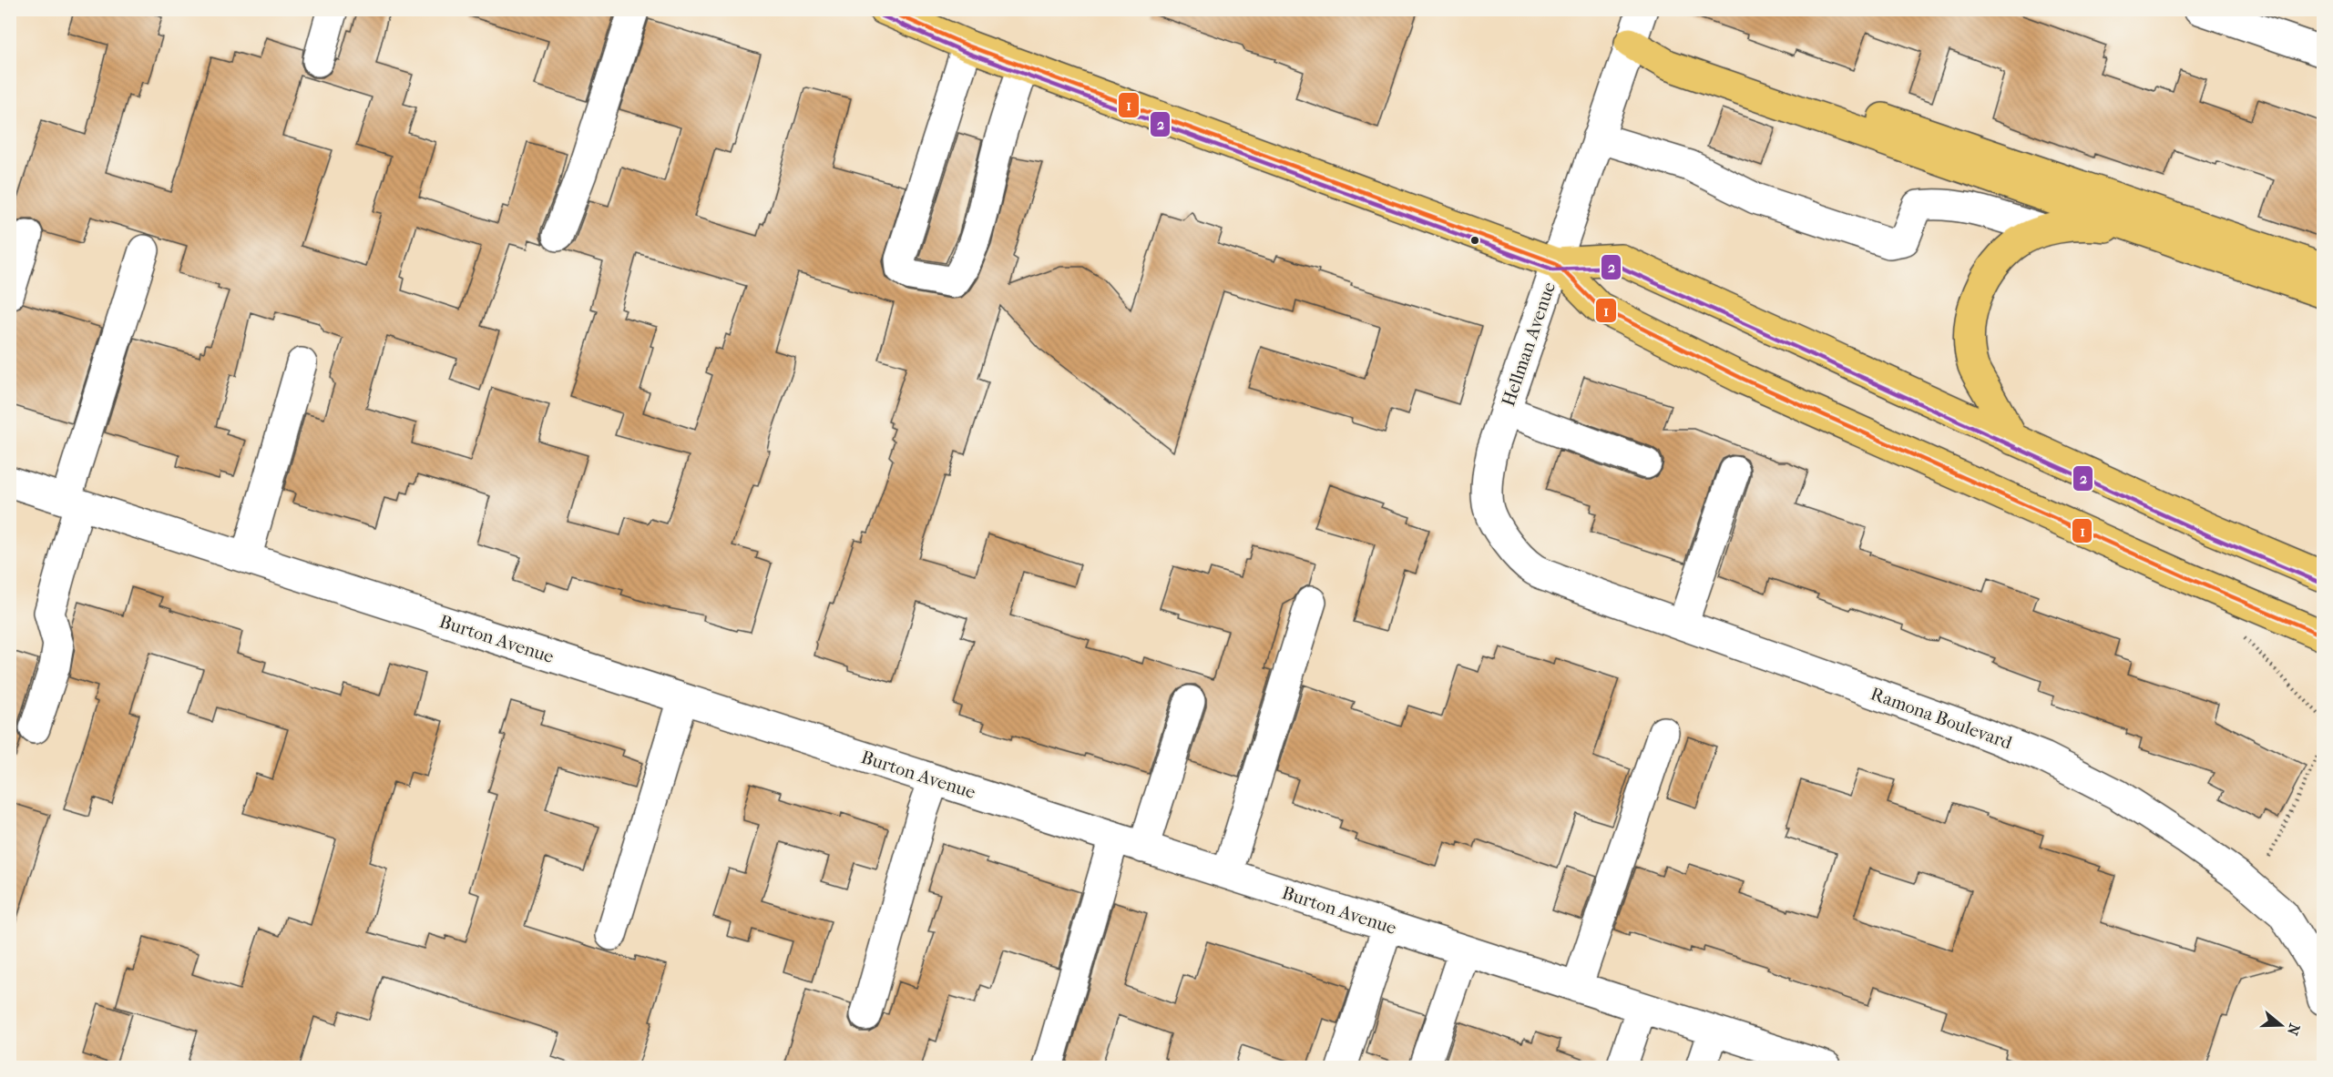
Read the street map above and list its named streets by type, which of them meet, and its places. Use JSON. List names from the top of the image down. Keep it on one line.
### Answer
{"streets":{"street":["Hellman Avenue","Burton Avenue","Ramona Boulevard"]},"crossings":[["Hellman Avenue","Ramona Boulevard"]],"lines":["transit line 1","transit line 2"],"north":"right"}
